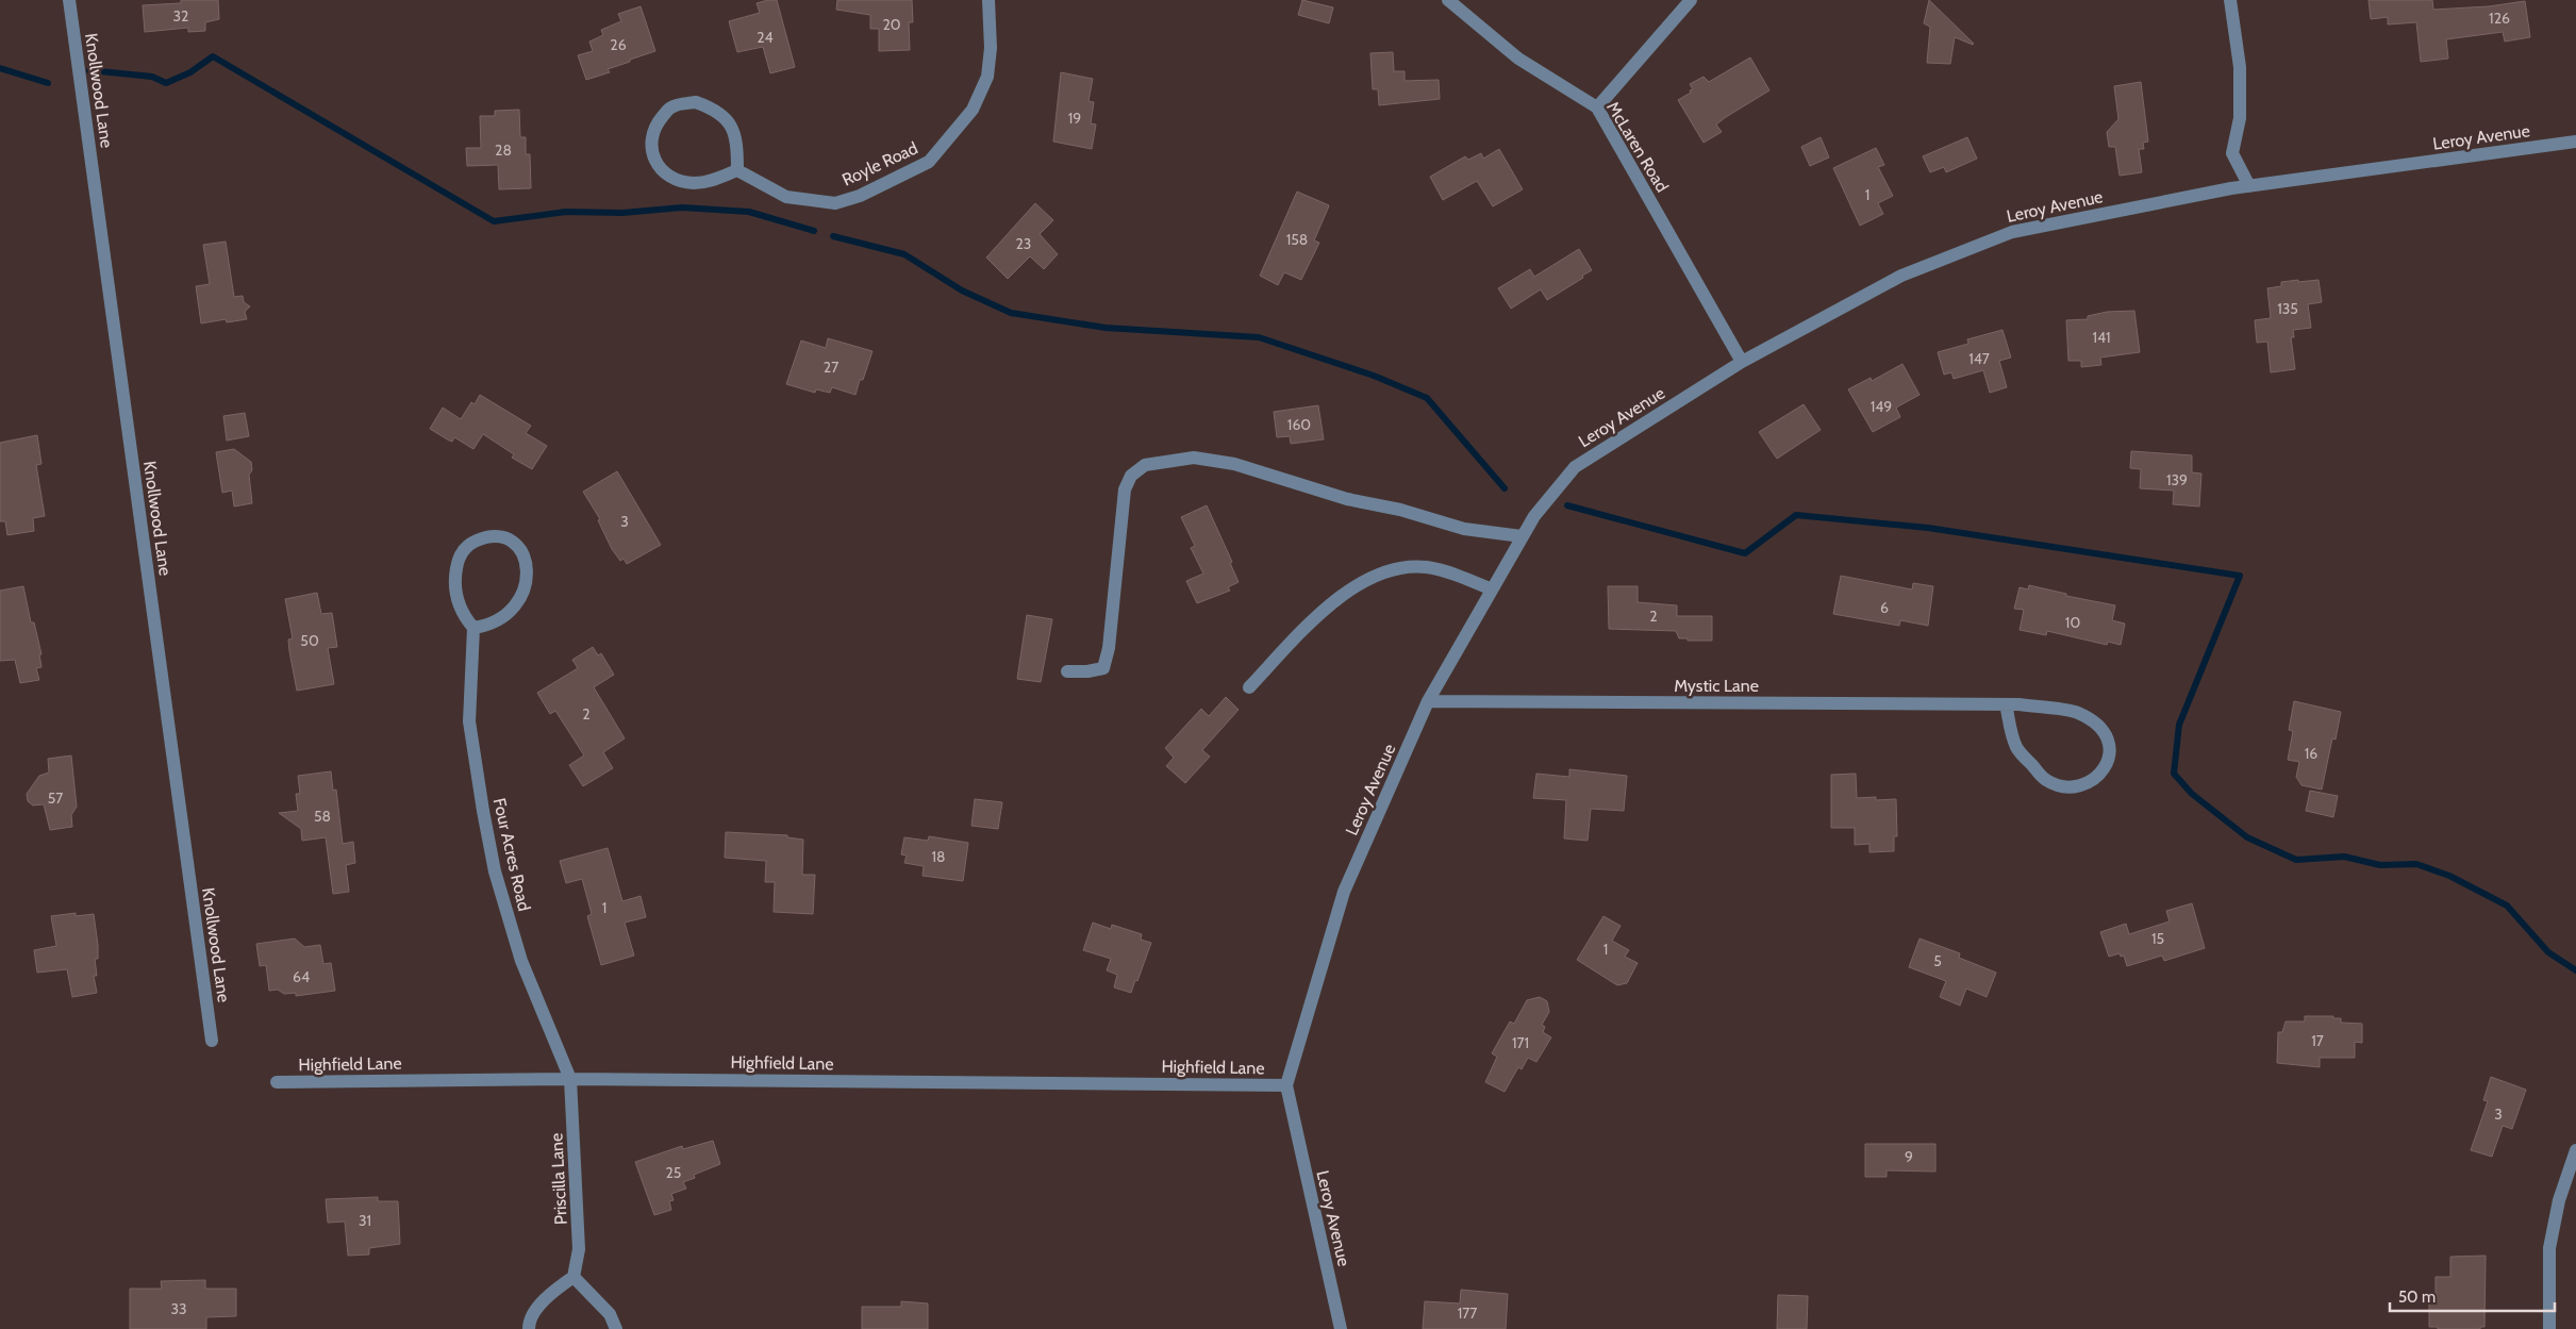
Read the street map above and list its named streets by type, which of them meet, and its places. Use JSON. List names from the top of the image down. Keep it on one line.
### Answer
{"streets":{"street":["Knollwood Lane","Leroy Avenue","McLaren Road","Royle Road","Mystic Lane","Four Acres Road","Highfield Lane","Priscilla Lane"]},"crossings":[["Leroy Avenue","McLaren Road"],["Leroy Avenue","Mystic Lane"],["Leroy Avenue","Highfield Lane"],["Four Acres Road","Highfield Lane"],["Four Acres Road","Priscilla Lane"],["Highfield Lane","Priscilla Lane"]],"house_numbers":["32","126","20","24","26","19","28","1","158","23","135","141","147","27","149","160","139","3","6","2","10","50","2","16","57","58","18","1","15","1","5","64","17","171","3","9","25","31","33","177"],"scale_bar":"50 m"}
